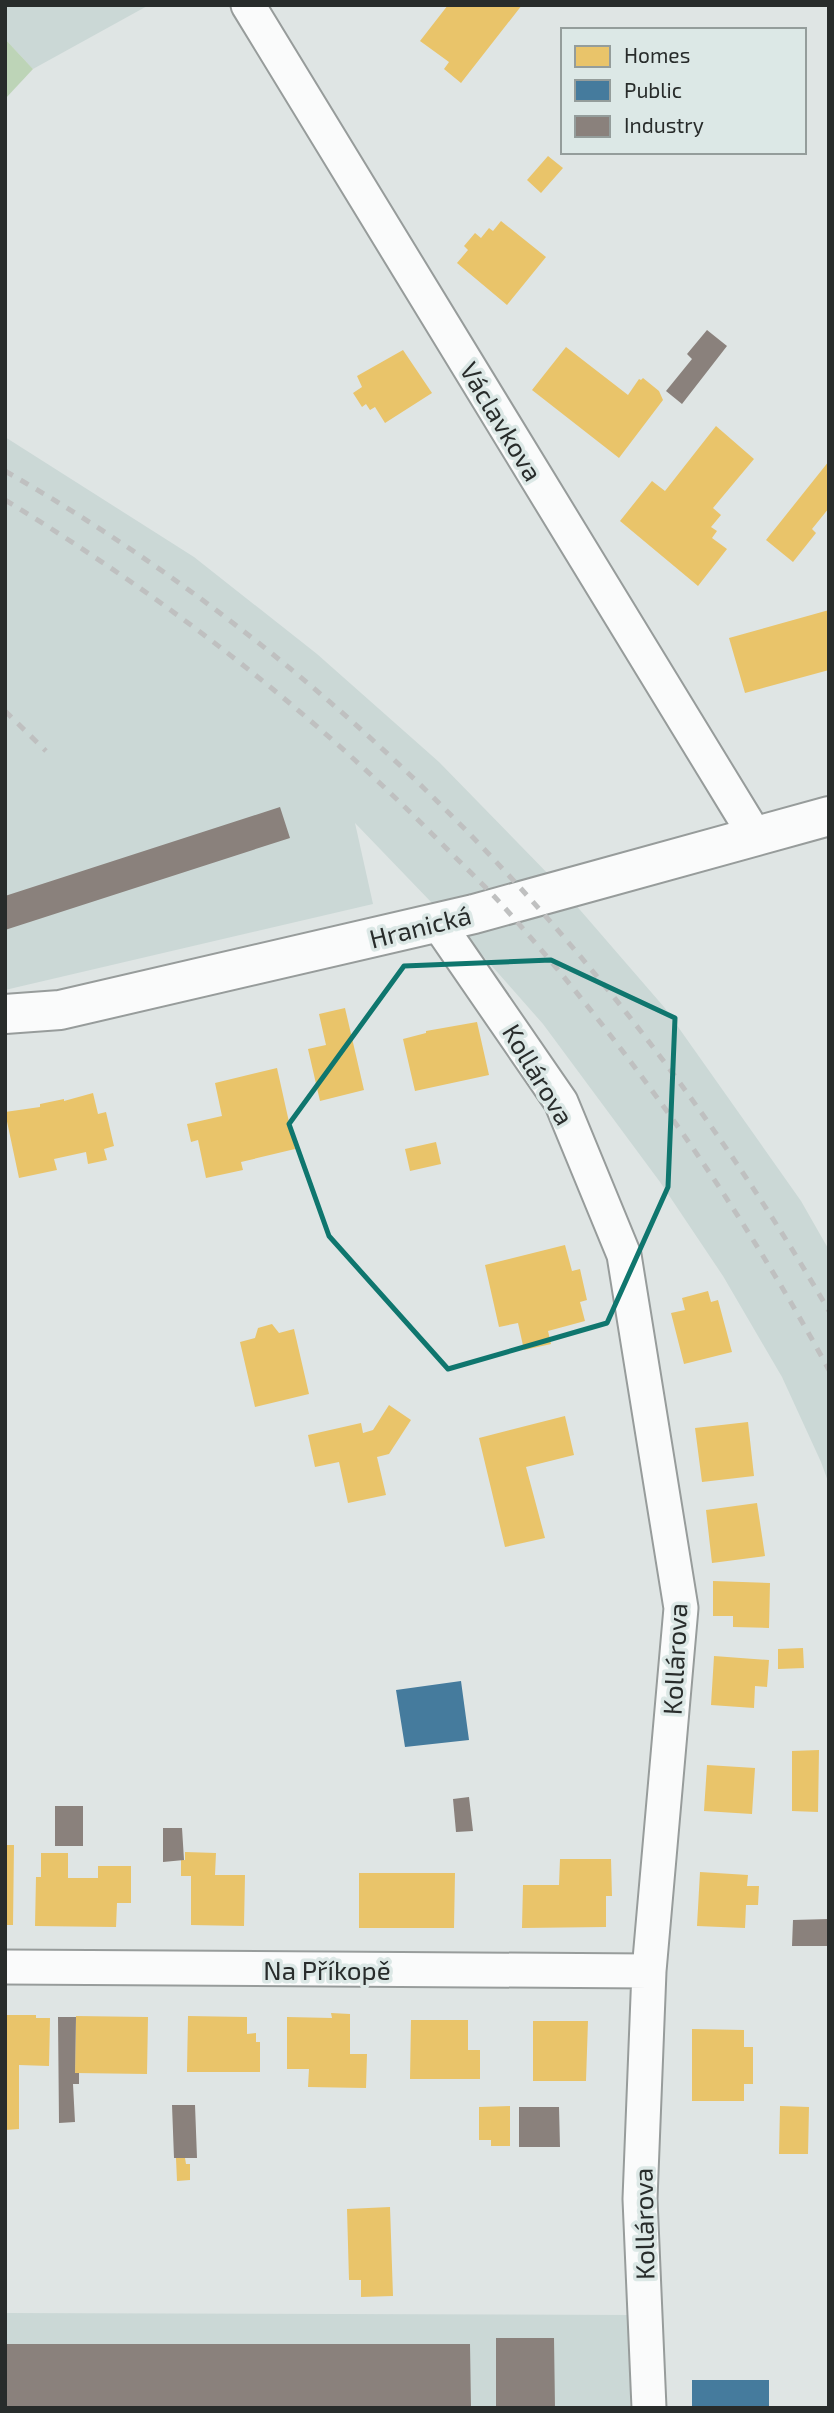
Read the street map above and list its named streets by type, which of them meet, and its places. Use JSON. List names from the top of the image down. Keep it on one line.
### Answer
{"streets":{"street":["Václavkova","Hranická","Kollárova","Na Příkopě"]},"crossings":[["Václavkova","Hranická"],["Hranická","Kollárova"],["Kollárova","Na Příkopě"]],"legend":["Homes","Public","Industry"]}
